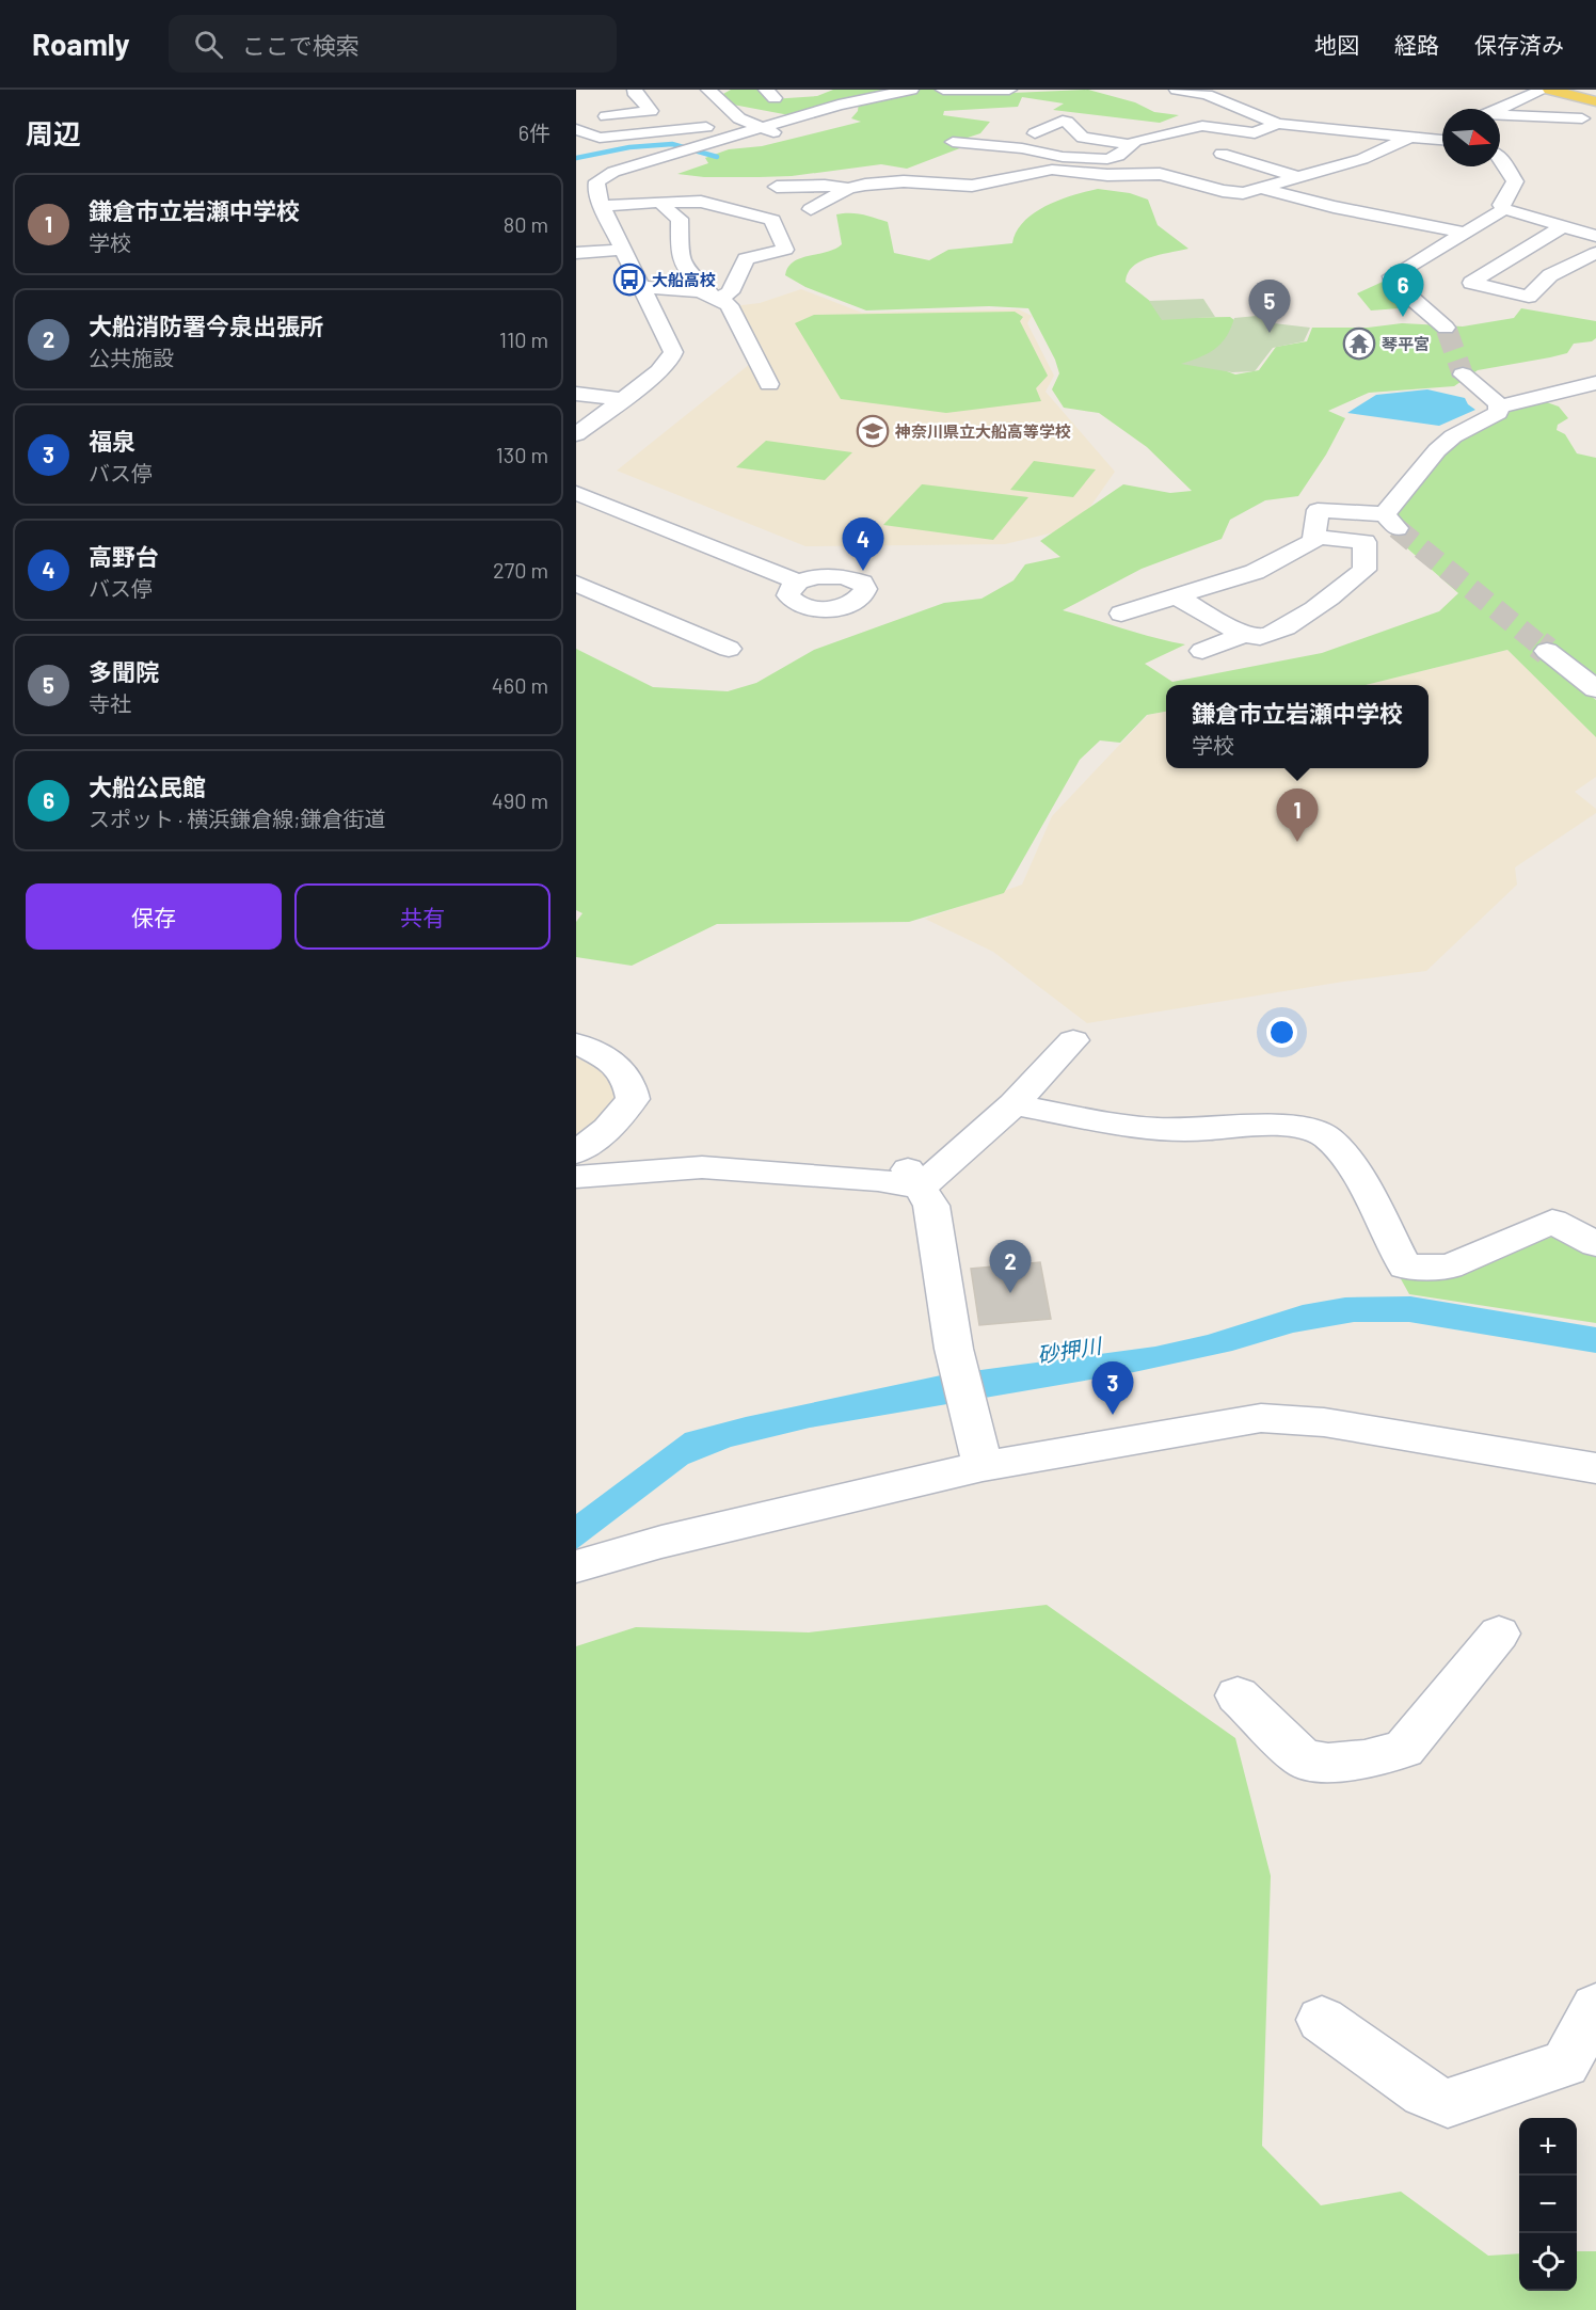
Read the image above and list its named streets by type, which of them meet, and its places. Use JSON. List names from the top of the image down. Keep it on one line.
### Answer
{"water":["砂押川"],"places":{"bus stop":["大船高校"],"temple":["琴平宮"],"school or university":["神奈川県立大船高等学校"]},"north":"right","page":{"header":"Roamly","search":"ここで検索","nav":["地図","経路","保存済み"],"heading":["周辺","6件"],"list":[{"mark":"1","name":"鎌倉市立岩瀬中学校","note":"学校","value":"80 m"},{"mark":"2","name":"大船消防署今泉出張所","note":"公共施設","value":"110 m"},{"mark":"3","name":"福泉","note":"バス停","value":"130 m"},{"mark":"4","name":"高野台","note":"バス停","value":"270 m"},{"mark":"5","name":"多聞院","note":"寺社","value":"460 m"},{"mark":"6","name":"大船公民館","note":"スポット · 横浜鎌倉線;鎌倉街道","value":"490 m"}],"pins":["6","5","4","1","2","3"],"popup":["鎌倉市立岩瀬中学校","学校"],"buttons":["保存","共有"],"map_buttons":["+","−"]}}
